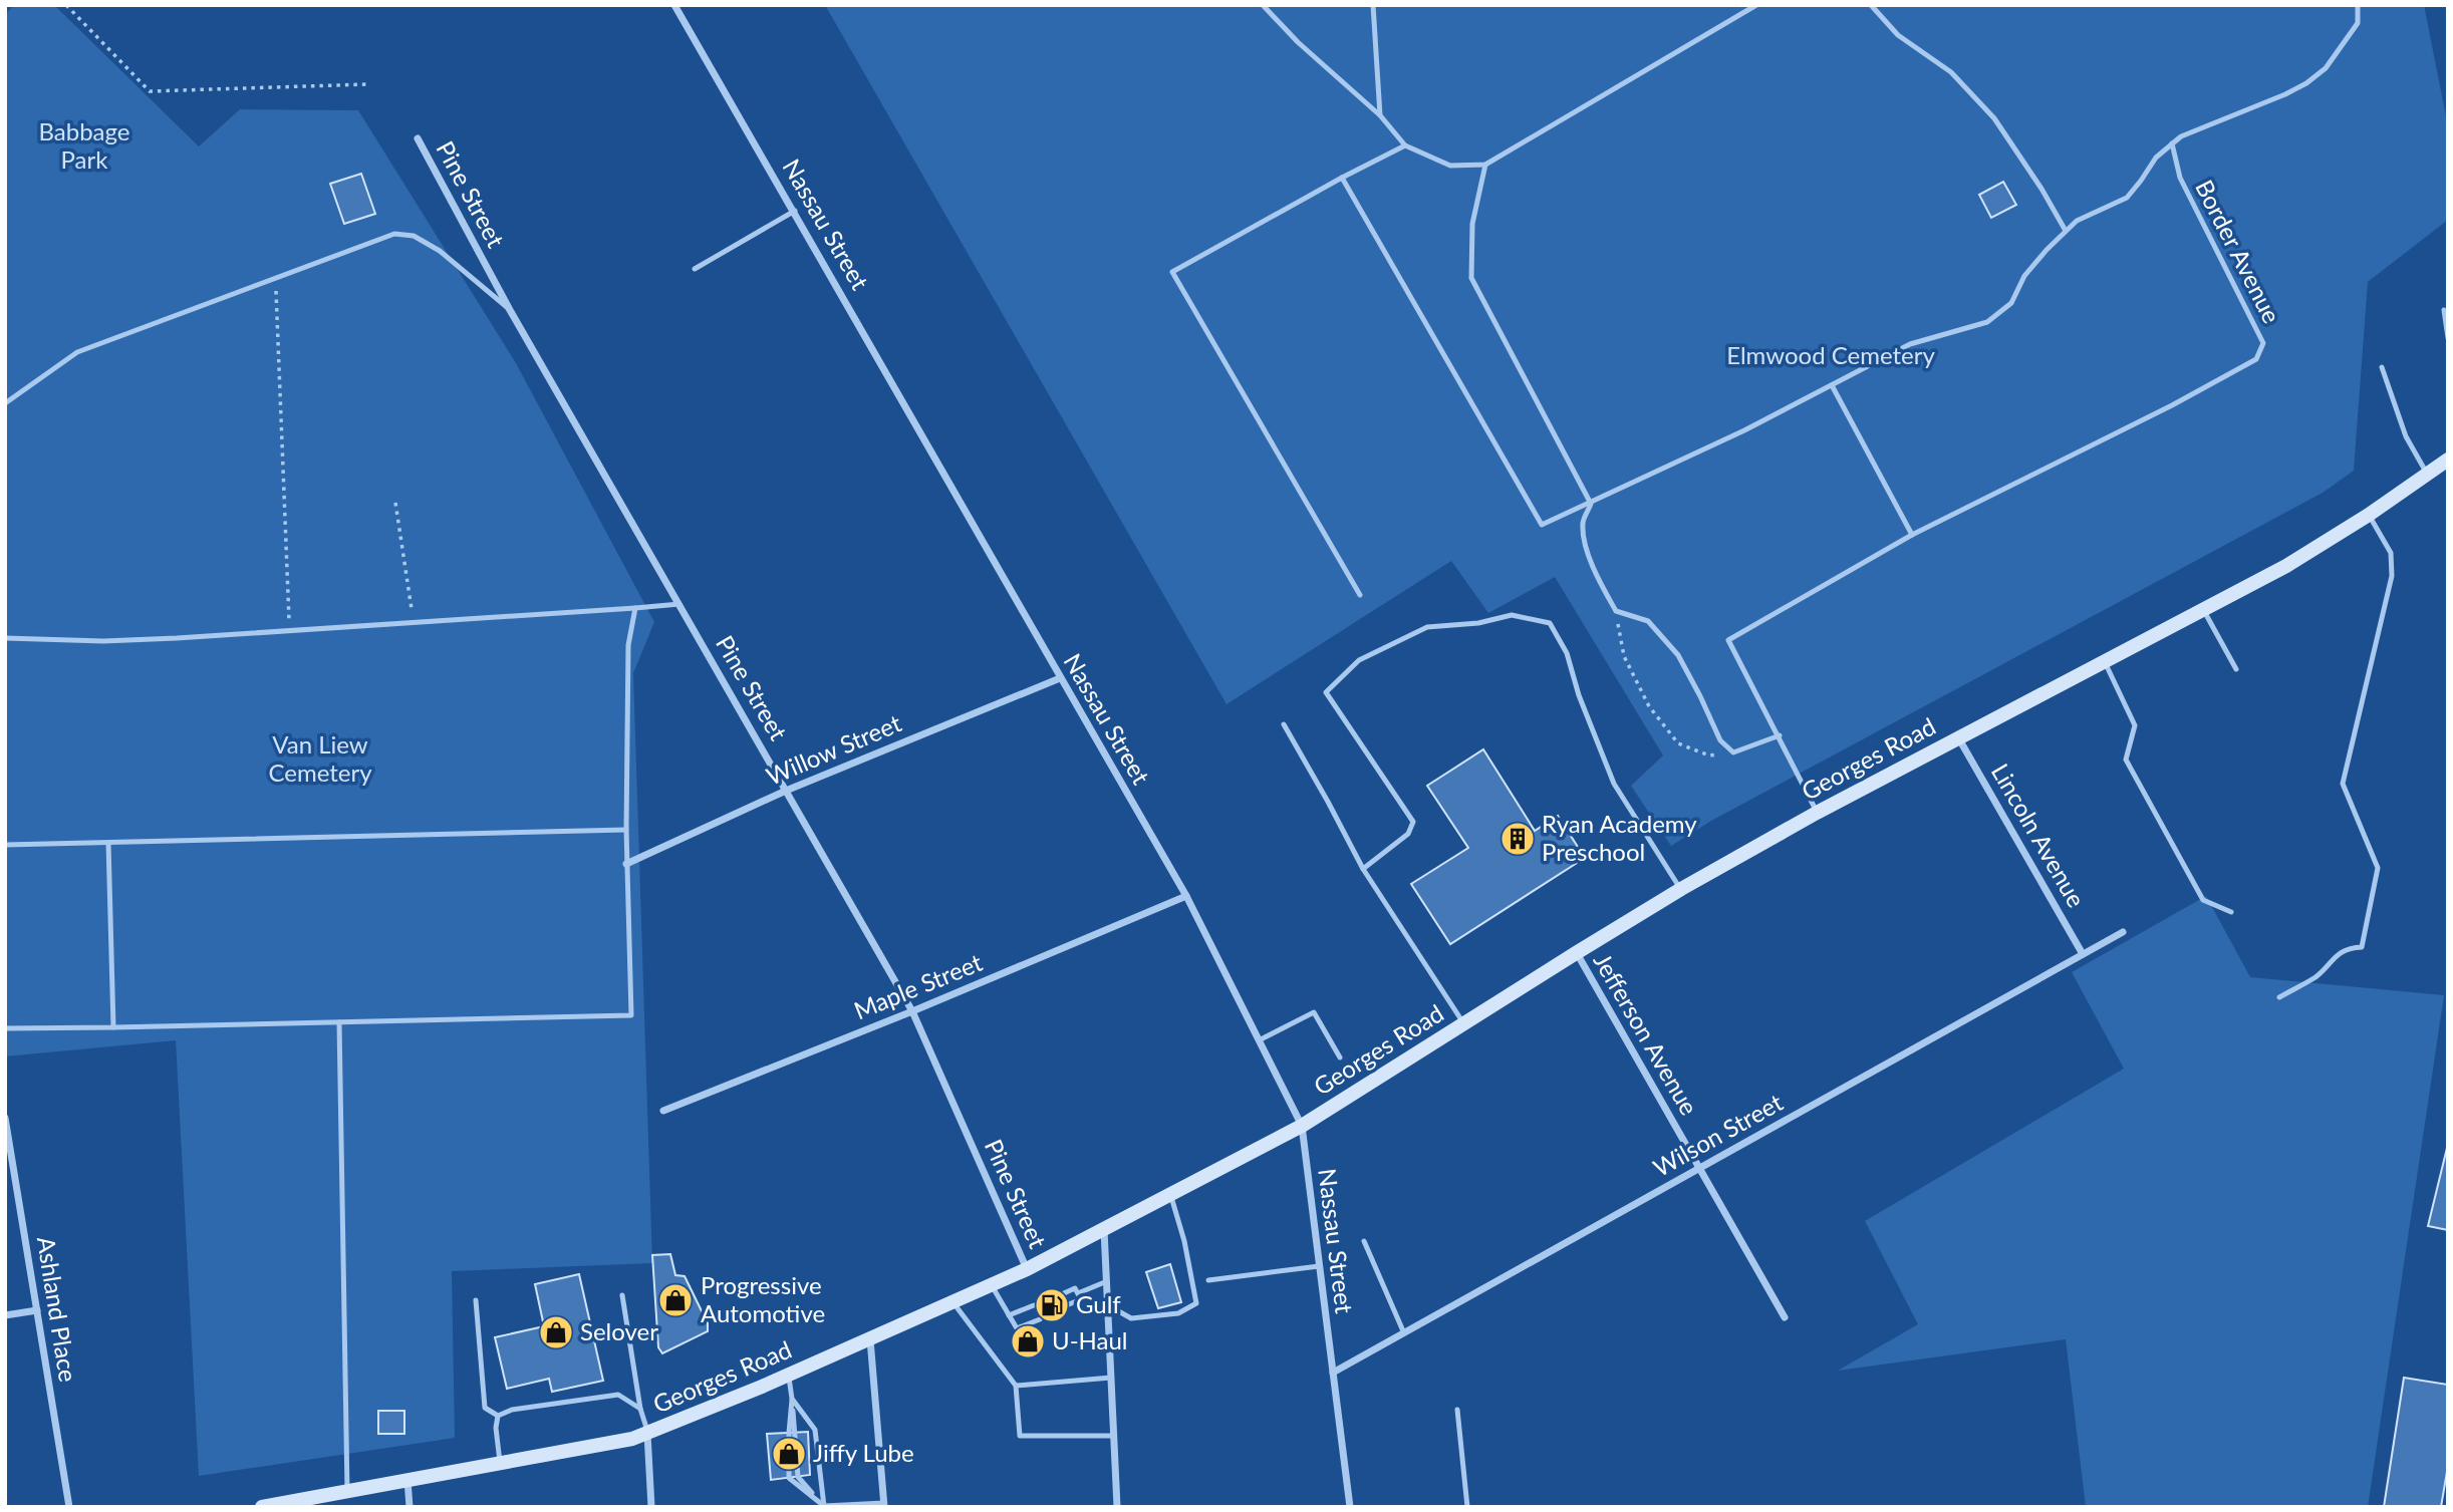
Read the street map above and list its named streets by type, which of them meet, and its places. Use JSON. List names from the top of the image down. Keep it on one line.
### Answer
{"streets":{"street":["Pine Street","Nassau Street","Willow Street","Georges Road","Lincoln Avenue","Maple Street","Jefferson Avenue","Wilson Street","Ashland Place"],"lane":["Border Avenue"]},"crossings":[["Pine Street","Willow Street"],["Pine Street","Georges Road"],["Pine Street","Maple Street"],["Nassau Street","Willow Street"],["Nassau Street","Georges Road"],["Nassau Street","Maple Street"],["Nassau Street","Wilson Street"],["Georges Road","Lincoln Avenue"],["Georges Road","Jefferson Avenue"],["Lincoln Avenue","Wilson Street"],["Jefferson Avenue","Wilson Street"]],"parks":["Babbage Park","Elmwood Cemetery","Van Liew Cemetery"],"places":{"building":["Ryan Academy Preschool"],"shop":["Progressive Automotive","Selover","U-Haul","Jiffy Lube"],"fuel station":["Gulf"]}}
